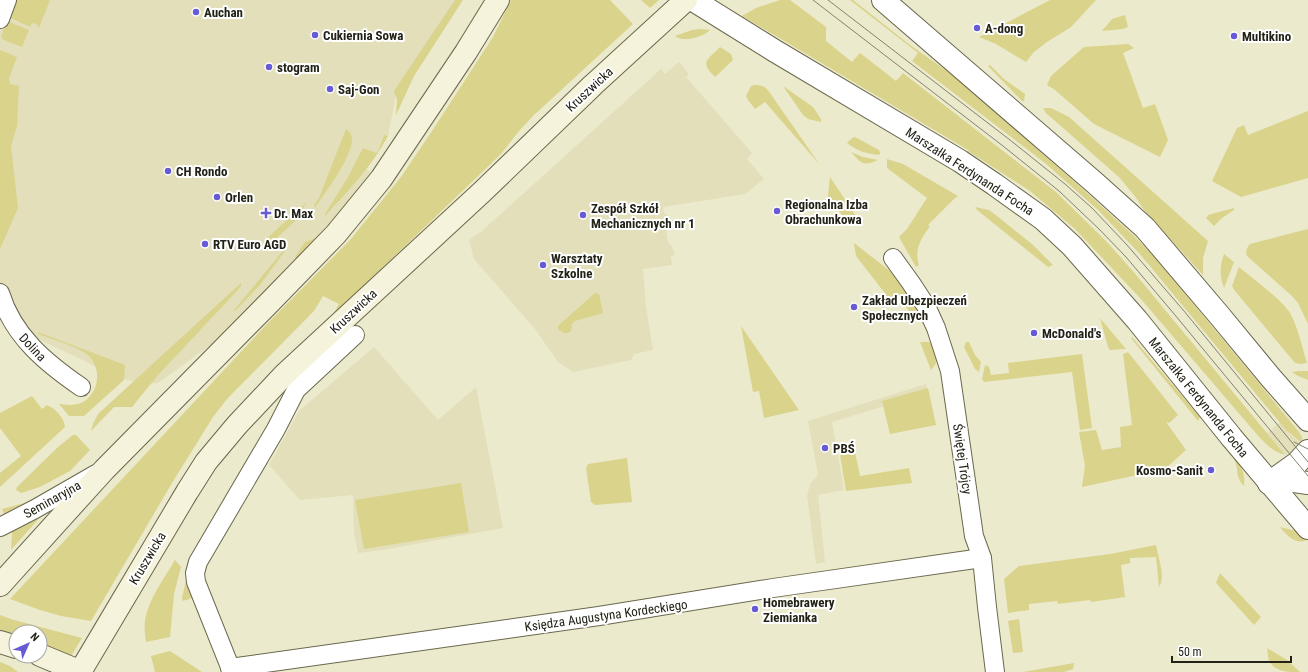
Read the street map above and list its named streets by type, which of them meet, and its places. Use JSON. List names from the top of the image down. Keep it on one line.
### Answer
{"streets":{"main road":["Kruszwicka"],"street":["Marszałka Ferdynanda Focha","Dolina","Świętej Trójcy","Seminaryjna","Księdza Augustyna Kordeckiego"]},"crossings":[["Świętej Trójcy","Księdza Augustyna Kordeckiego"]],"places":{"other":["Auchan","A-dong","Cukiernia Sowa","Multikino","stogram","Saj-Gon","CH Rondo","Orlen","Regionalna Izba Obrachunkowa","Zespół Szkół Mechanicznych nr 1","RTV Euro AGD","Warsztaty Szkolne","Zakład Ubezpieczeń Społecznych","McDonald's","PBŚ","Kosmo-Sanit","Homebrawery Ziemianka"],"health":["Dr. Max"]},"scale_bar":"50 m","north":"top right"}
